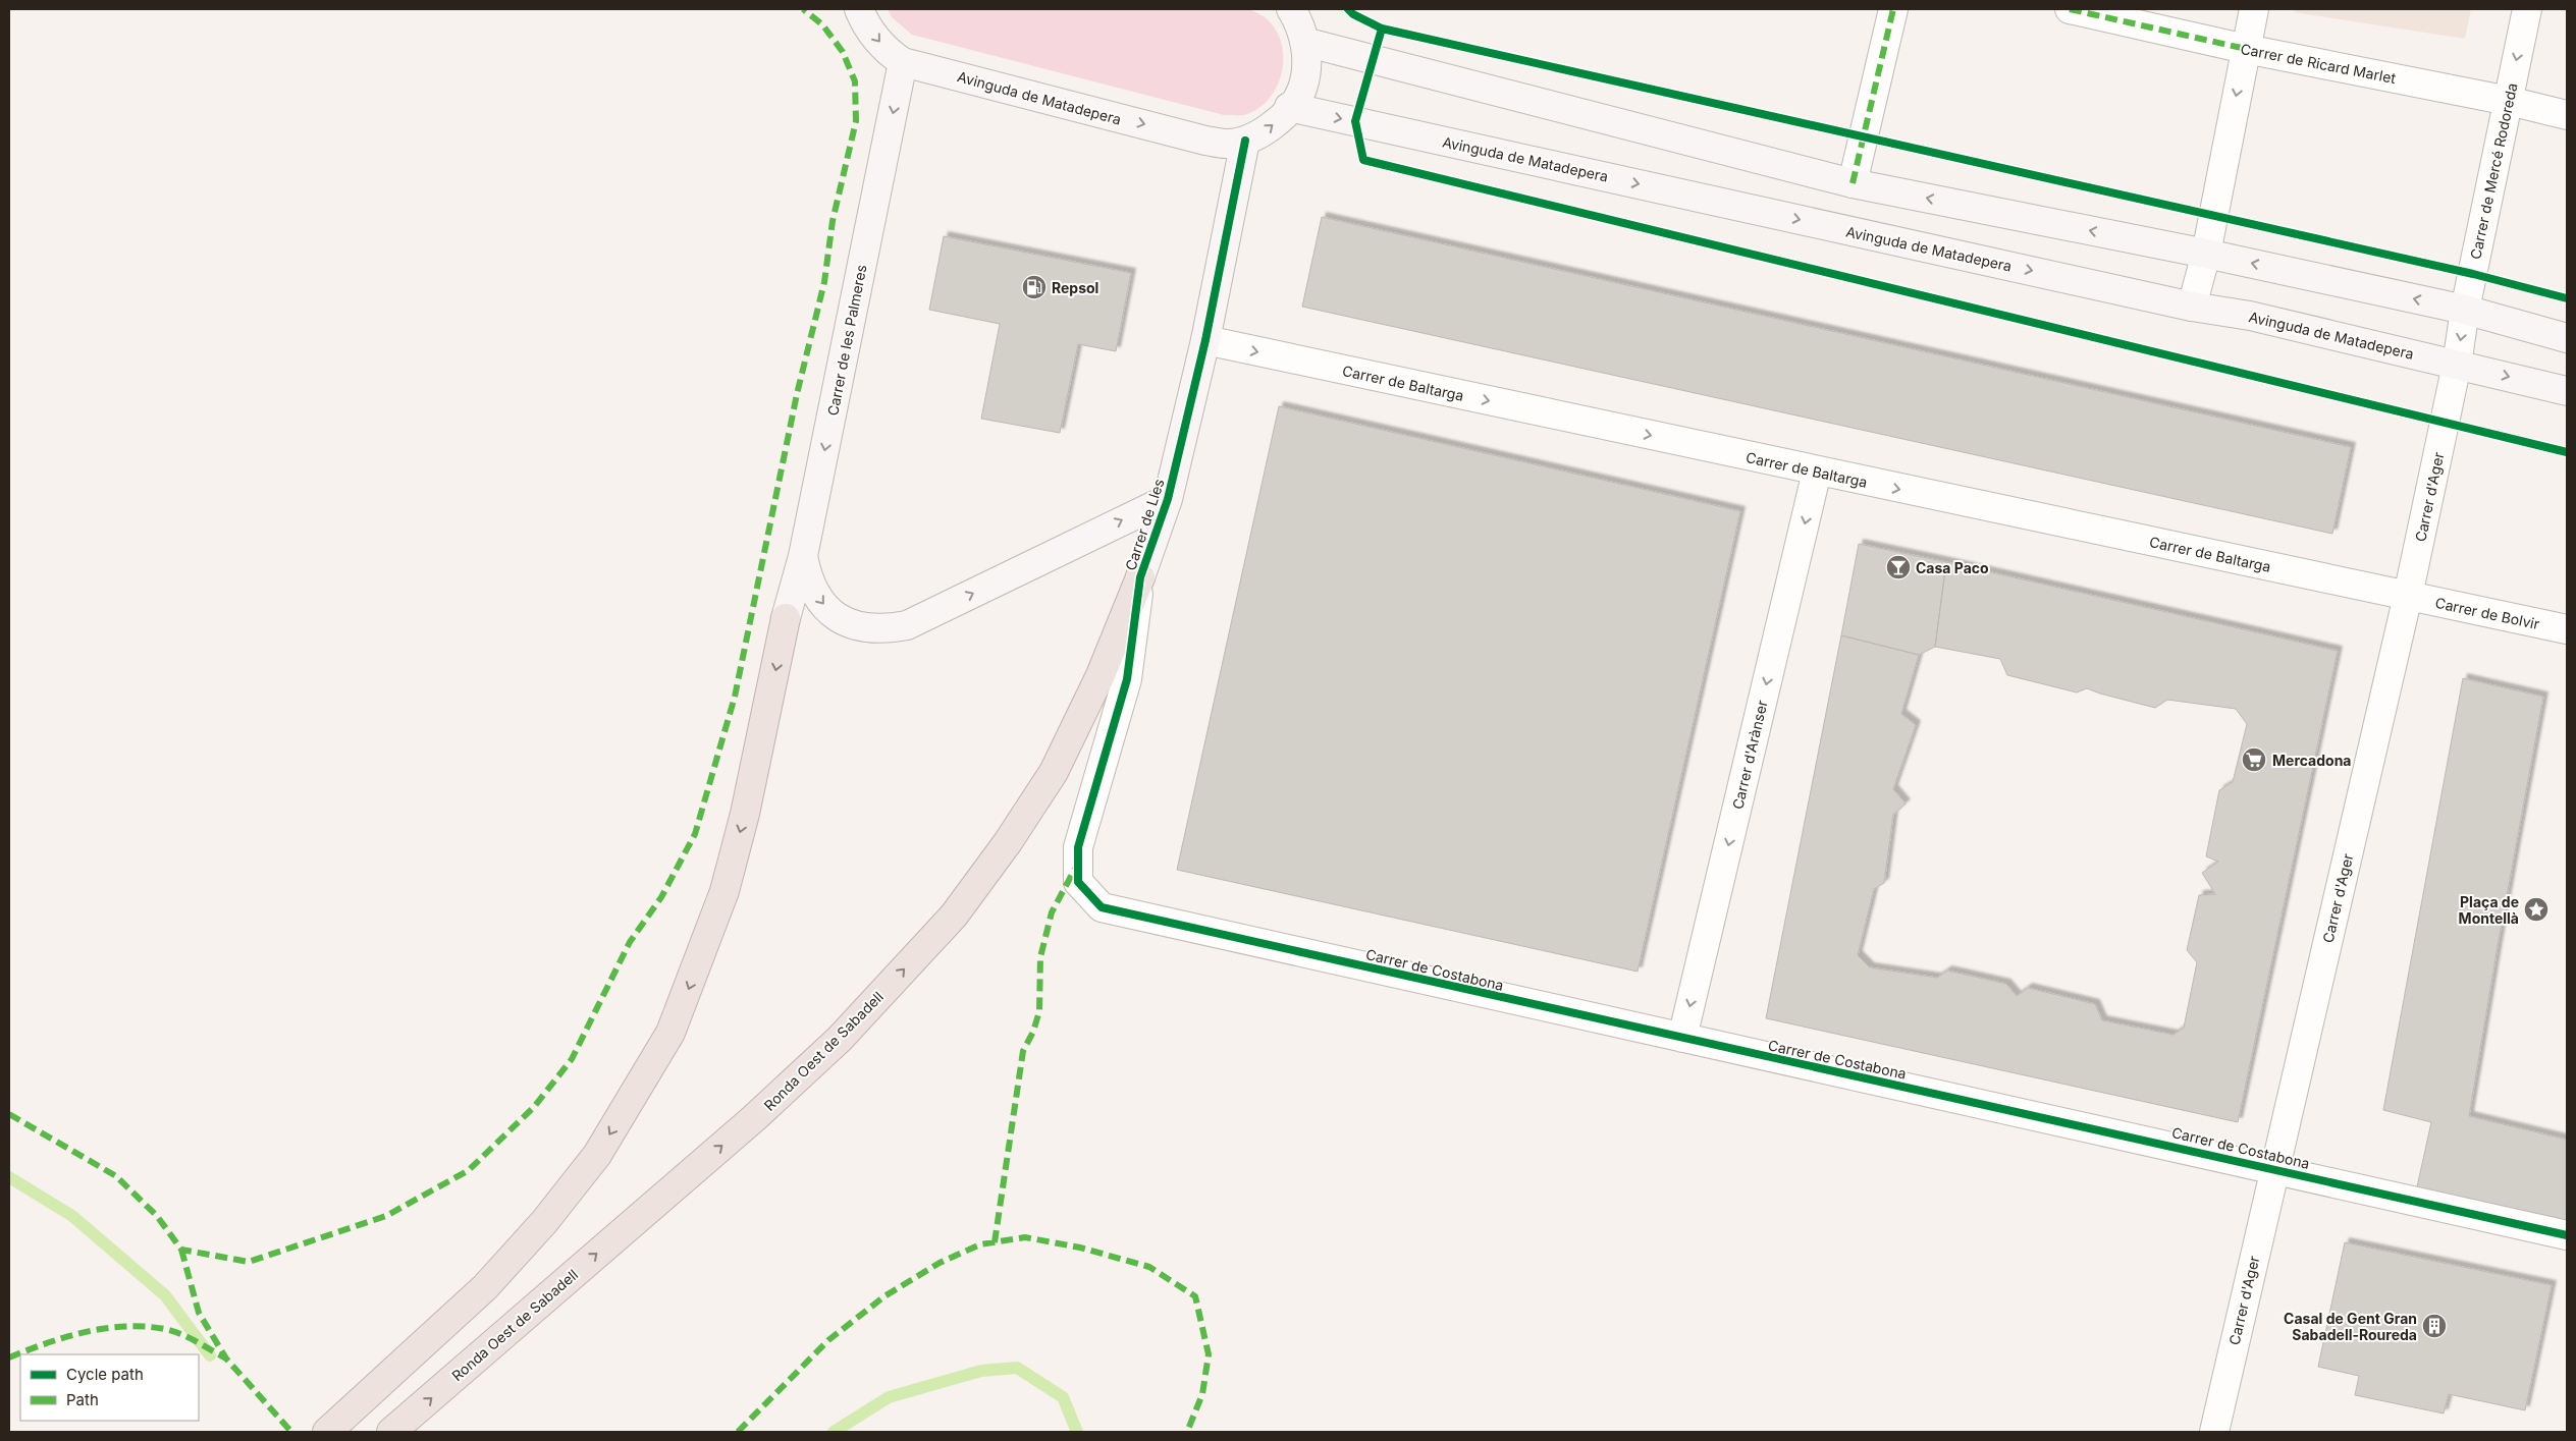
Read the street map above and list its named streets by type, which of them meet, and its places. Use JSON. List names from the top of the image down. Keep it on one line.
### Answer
{"streets":{"highway":["Ronda Oest de Sabadell"],"street":["Carrer de Ricard Marlet","Avinguda de Matadepera","Carrer de Mercé Rodoreda","Carrer de les Palmeres","Carrer de Baltarga","Carrer d'Ager","Carrer de Lles","Carrer de Bolvir","Carrer d'Arànser","Carrer de Costabona"]},"crossings":[["Carrer de Ricard Marlet","Carrer de Mercé Rodoreda"],["Avinguda de Matadepera","Carrer de Mercé Rodoreda"],["Avinguda de Matadepera","Carrer de les Palmeres"],["Avinguda de Matadepera","Carrer d'Ager"],["Avinguda de Matadepera","Carrer de Lles"],["Carrer de Mercé Rodoreda","Carrer d'Ager"],["Carrer de Baltarga","Carrer d'Ager"],["Carrer de Baltarga","Carrer de Lles"],["Carrer de Baltarga","Carrer de Bolvir"],["Carrer de Baltarga","Carrer d'Arànser"],["Carrer d'Ager","Carrer de Bolvir"],["Carrer d'Ager","Carrer de Costabona"],["Carrer de Lles","Carrer de Costabona"],["Carrer de Lles","Ronda Oest de Sabadell"],["Carrer d'Arànser","Carrer de Costabona"]],"one_way":["Carrer de Mercé Rodoreda","Carrer de les Palmeres","Carrer de Baltarga","Carrer d'Arànser"],"places":{"fuel station":["Repsol"],"bar":["Casa Paco"],"supermarket":["Mercadona"],"place":["Plaça de Montellà"],"building":["Casal de Gent Gran Sabadell-Roureda"]},"legend":["Cycle path","Path"]}
